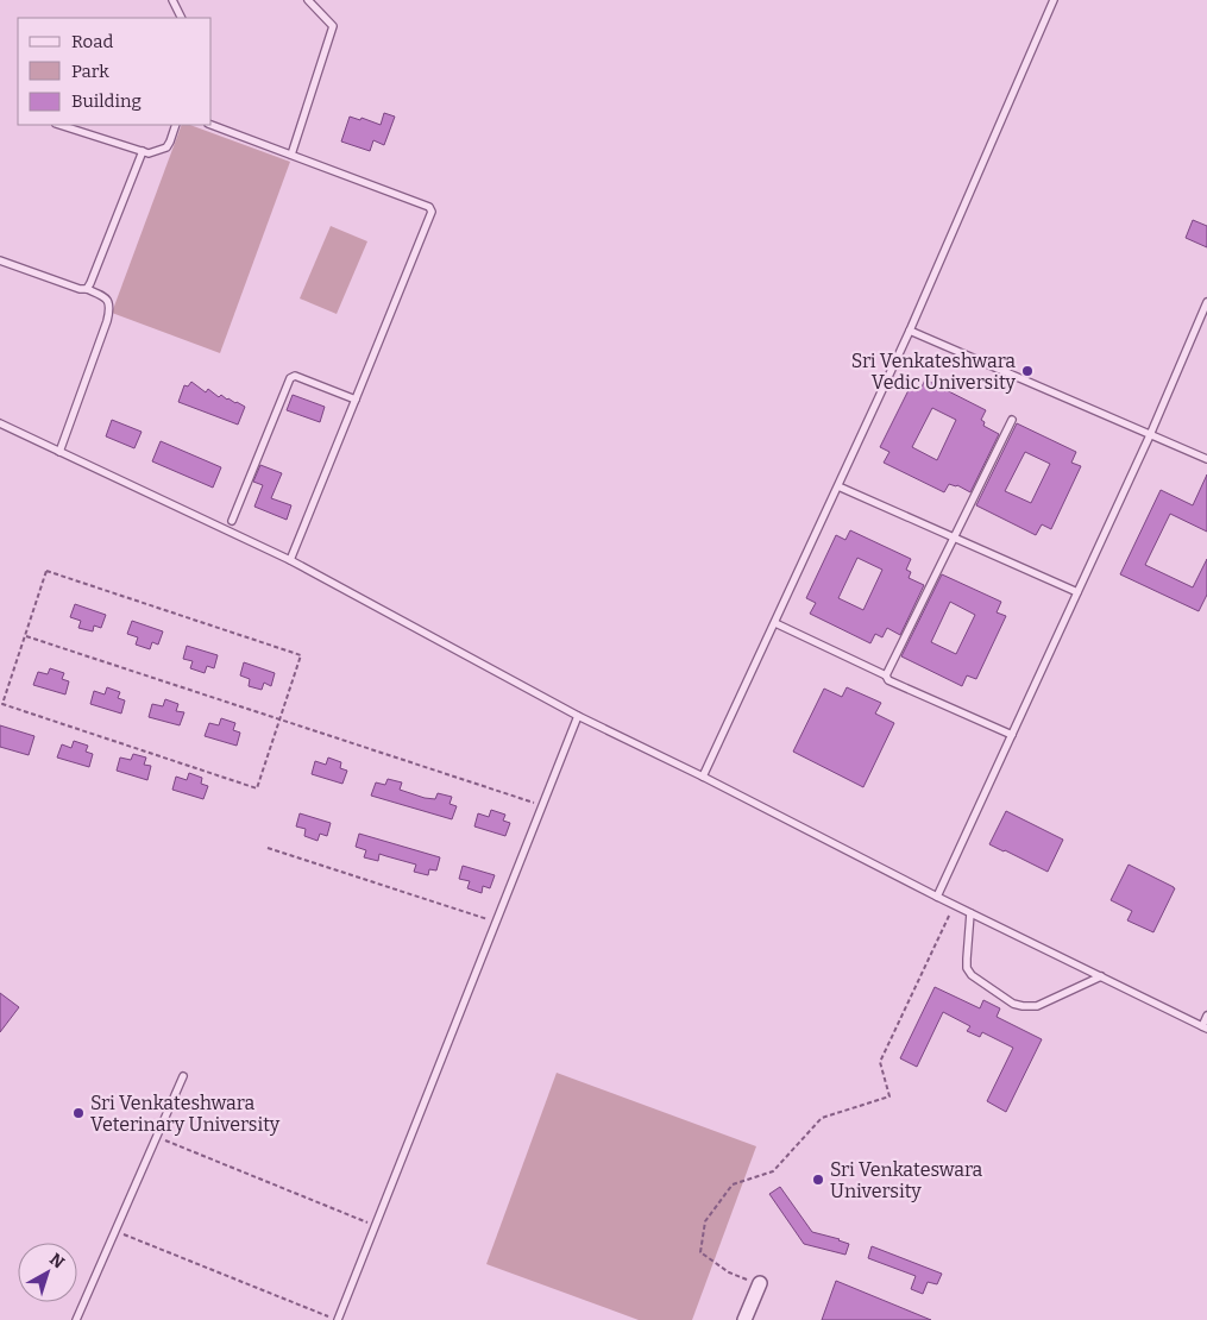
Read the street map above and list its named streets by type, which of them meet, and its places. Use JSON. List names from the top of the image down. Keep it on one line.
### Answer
{"places":["Sri Venkateshwara Vedic University","Sri Venkateshwara Veterinary University","Sri Venkateswara University"],"legend":["Road","Park","Building"],"north":"top right"}
